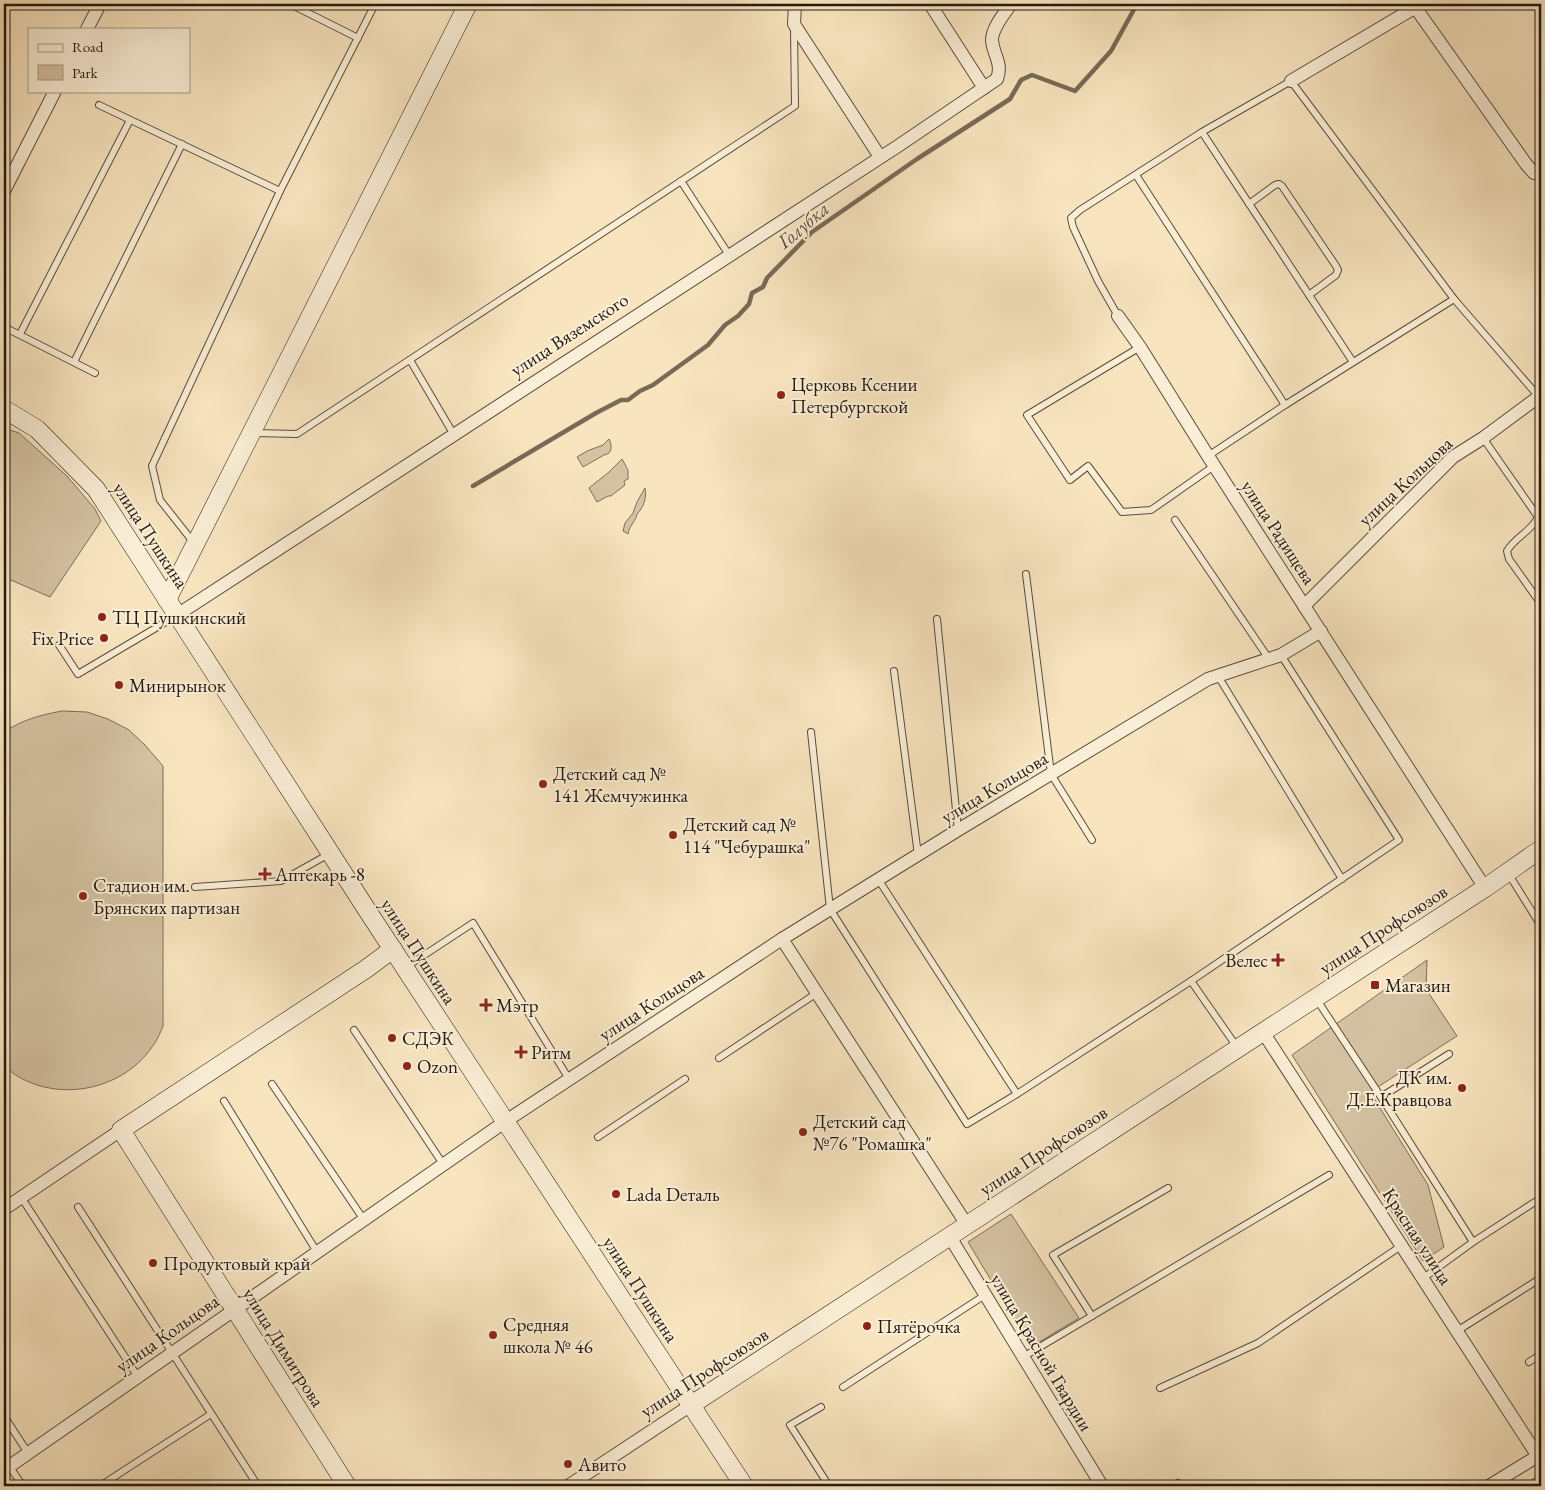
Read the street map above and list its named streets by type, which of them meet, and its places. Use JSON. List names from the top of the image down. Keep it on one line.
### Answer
{"streets":{"main road":["улица Пушкина","улица Профсоюзов","улица Димитрова"],"street":["улица Вяземского","улица Кольцова","улица Радищева","Красная улица","улица Красной Гвардии"]},"crossings":[["улица Вяземского","улица Пушкина"],["улица Кольцова","улица Радищева"],["улица Кольцова","улица Пушкина"],["улица Кольцова","улица Димитрова"],["улица Радищева","улица Профсоюзов"],["улица Пушкина","улица Профсоюзов"],["улица Профсоюзов","Красная улица"],["улица Профсоюзов","улица Красной Гвардии"]],"water":["Голубка"],"places":{"other":["Церковь Ксении Петербургской","ТЦ Пушкинский","Fix Price","Минирынок","Детский сад № 141 Жемчужинка","Детский сад № 114 \"Чебурашка\"","Стадион им. Брянских партизан","СДЭК","Ozon","ДК им. Д.Е.Кравцова","Детский сад №76 \"Ромашка\"","Lada Dеталь","Продуктовый край","Пятёрочка","Средняя школа № 46","Авито"],"health":["Аптекарь -8","Велес","Мэтр","Ритм"],"transit":["Магазин"]},"legend":["Road","Park"]}
